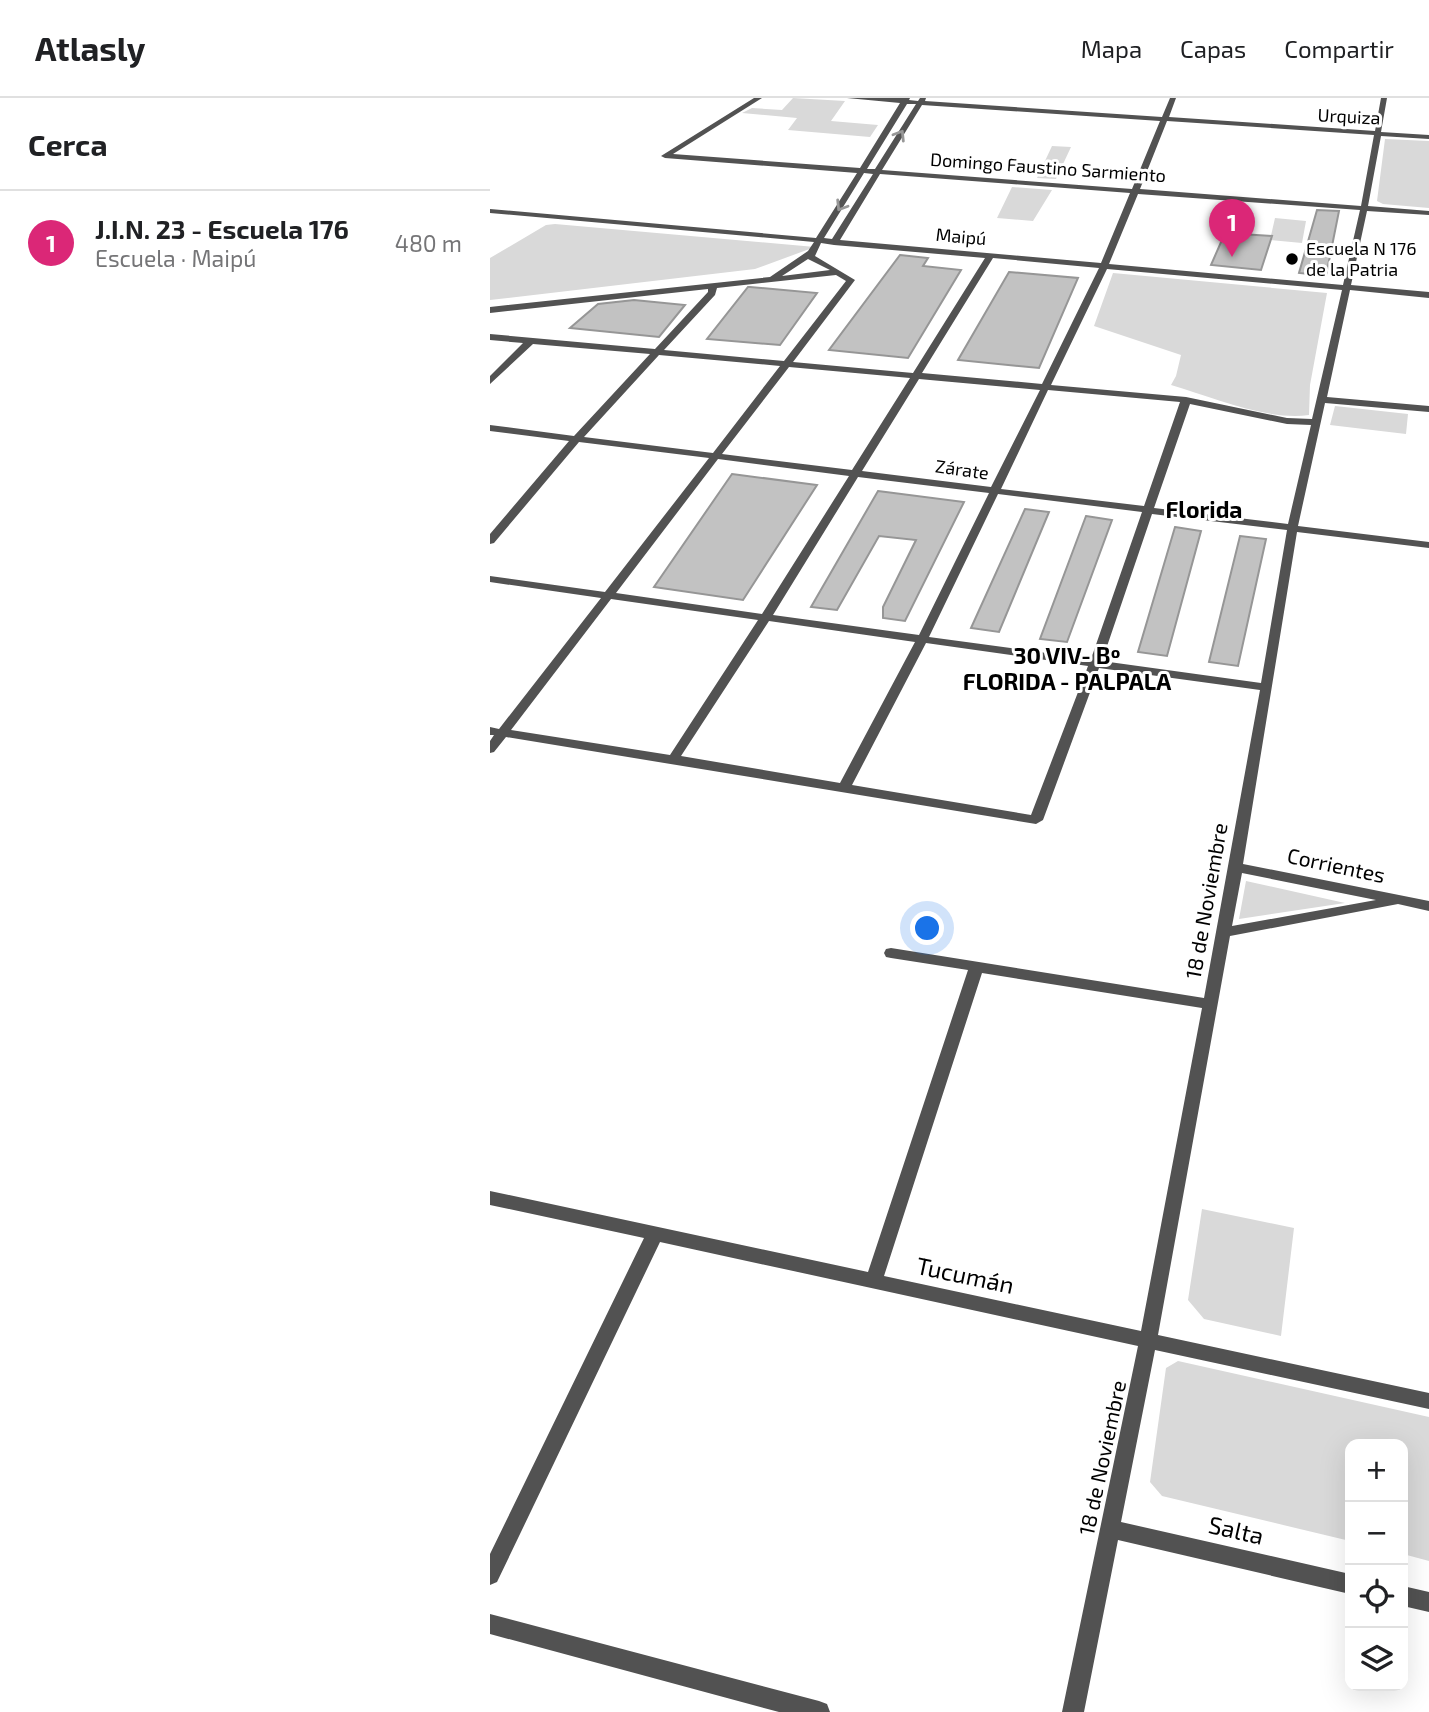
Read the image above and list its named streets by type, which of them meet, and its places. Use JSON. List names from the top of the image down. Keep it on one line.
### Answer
{"streets":{"street":["Urquiza","Domingo Faustino Sarmiento","Maipú","Zárate","Corrientes","18 de Noviembre","Tucumán","Salta"]},"crossings":[["Urquiza","18 de Noviembre"],["Domingo Faustino Sarmiento","18 de Noviembre"],["Maipú","18 de Noviembre"],["Zárate","18 de Noviembre"],["Corrientes","18 de Noviembre"],["18 de Noviembre","Tucumán"],["18 de Noviembre","Salta"]],"districts":["Florida","30 VIV- Bº FLORIDA - PALPALA"],"places":["Escuela N 176 de la Patria"],"page":{"header":"Atlasly","nav":["Mapa","Capas","Compartir"],"heading":"Cerca","list":[{"mark":"1","name":"J.I.N. 23 - Escuela 176","note":"Escuela · Maipú","value":"480 m"}],"pins":"1","map_buttons":["+","−"]}}
